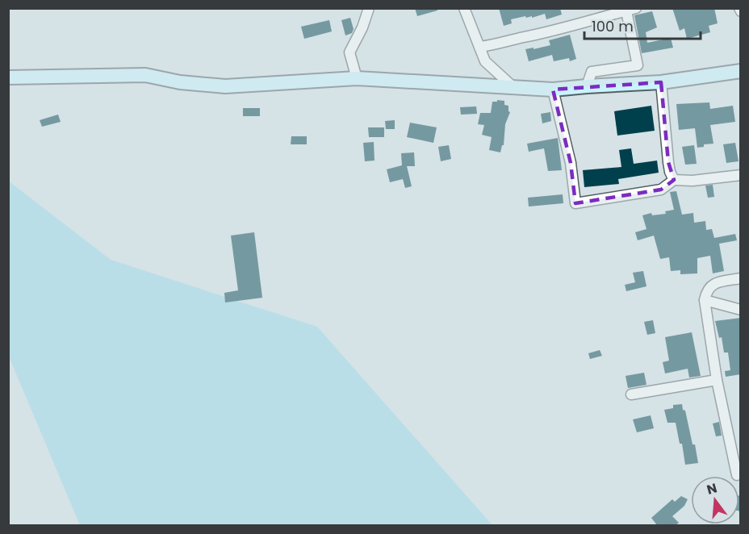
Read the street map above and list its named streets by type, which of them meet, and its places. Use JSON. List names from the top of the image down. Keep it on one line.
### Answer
{"scale_bar":"100 m","north":"top"}
